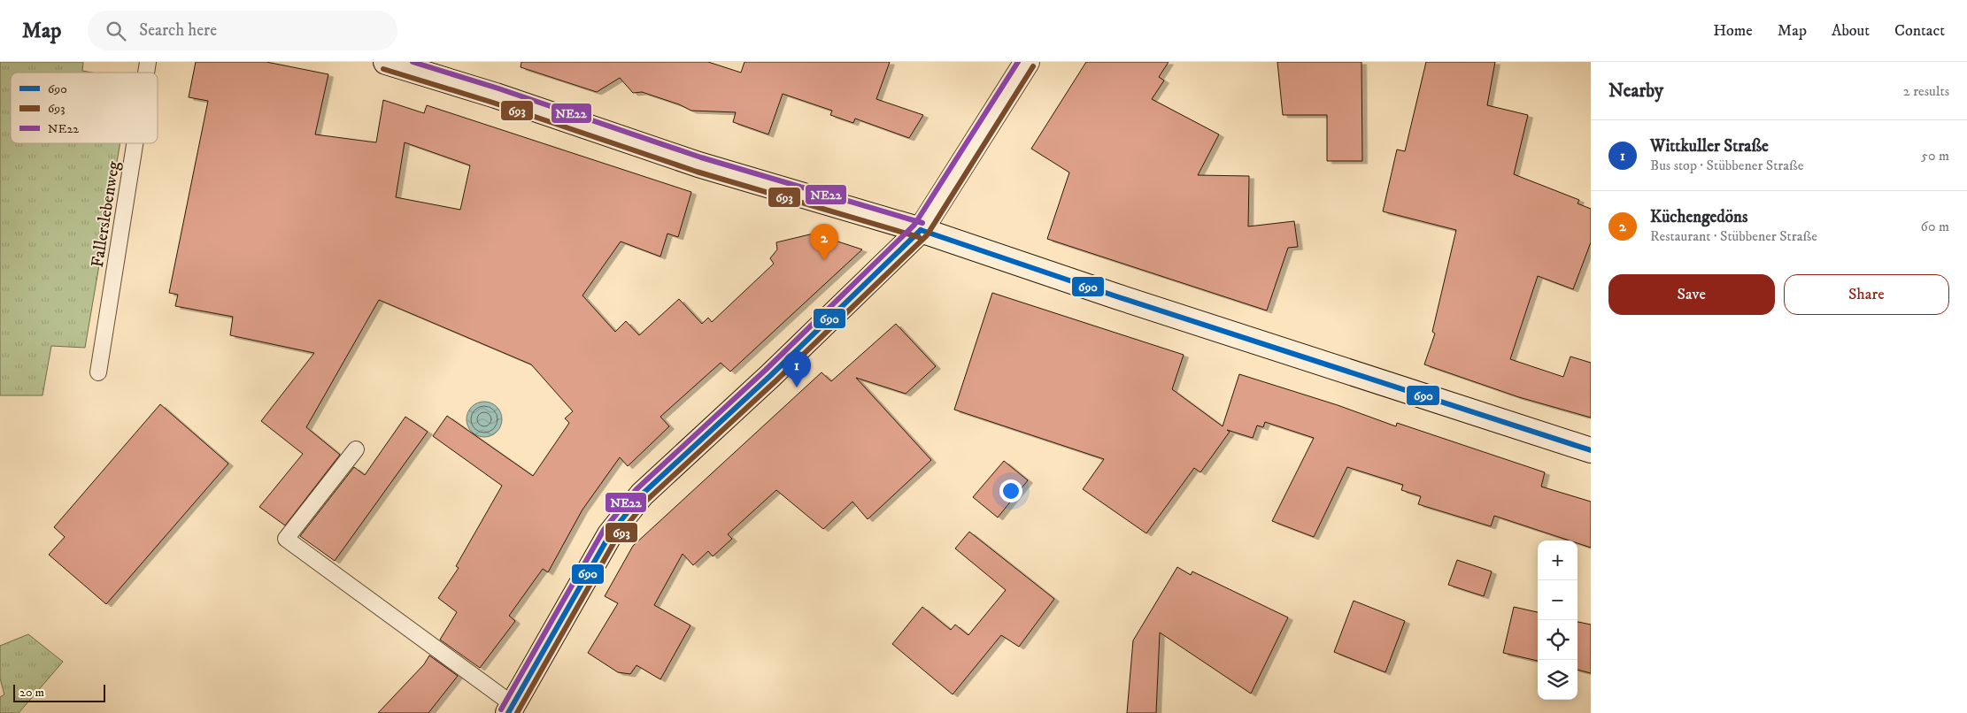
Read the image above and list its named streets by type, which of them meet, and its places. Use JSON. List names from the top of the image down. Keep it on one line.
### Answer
{"streets":{"lane":["Fallerslebenweg"]},"lines":["transit line NE22","transit line 693","transit line 690"],"legend":["690","693","NE22"],"scale_bar":"20 m","page":{"header":"Map","search":"Search here","nav":["Home","Map","About","Contact"],"heading":["Nearby","2 results"],"list":[{"mark":"1","name":"Wittkuller Straße","note":"Bus stop · Stübbener Straße","value":"50 m"},{"mark":"2","name":"Küchengedöns","note":"Restaurant · Stübbener Straße","value":"60 m"}],"pins":["2","1"],"buttons":["Save","Share"],"map_buttons":["+","−"],"scale":"20 m"}}
